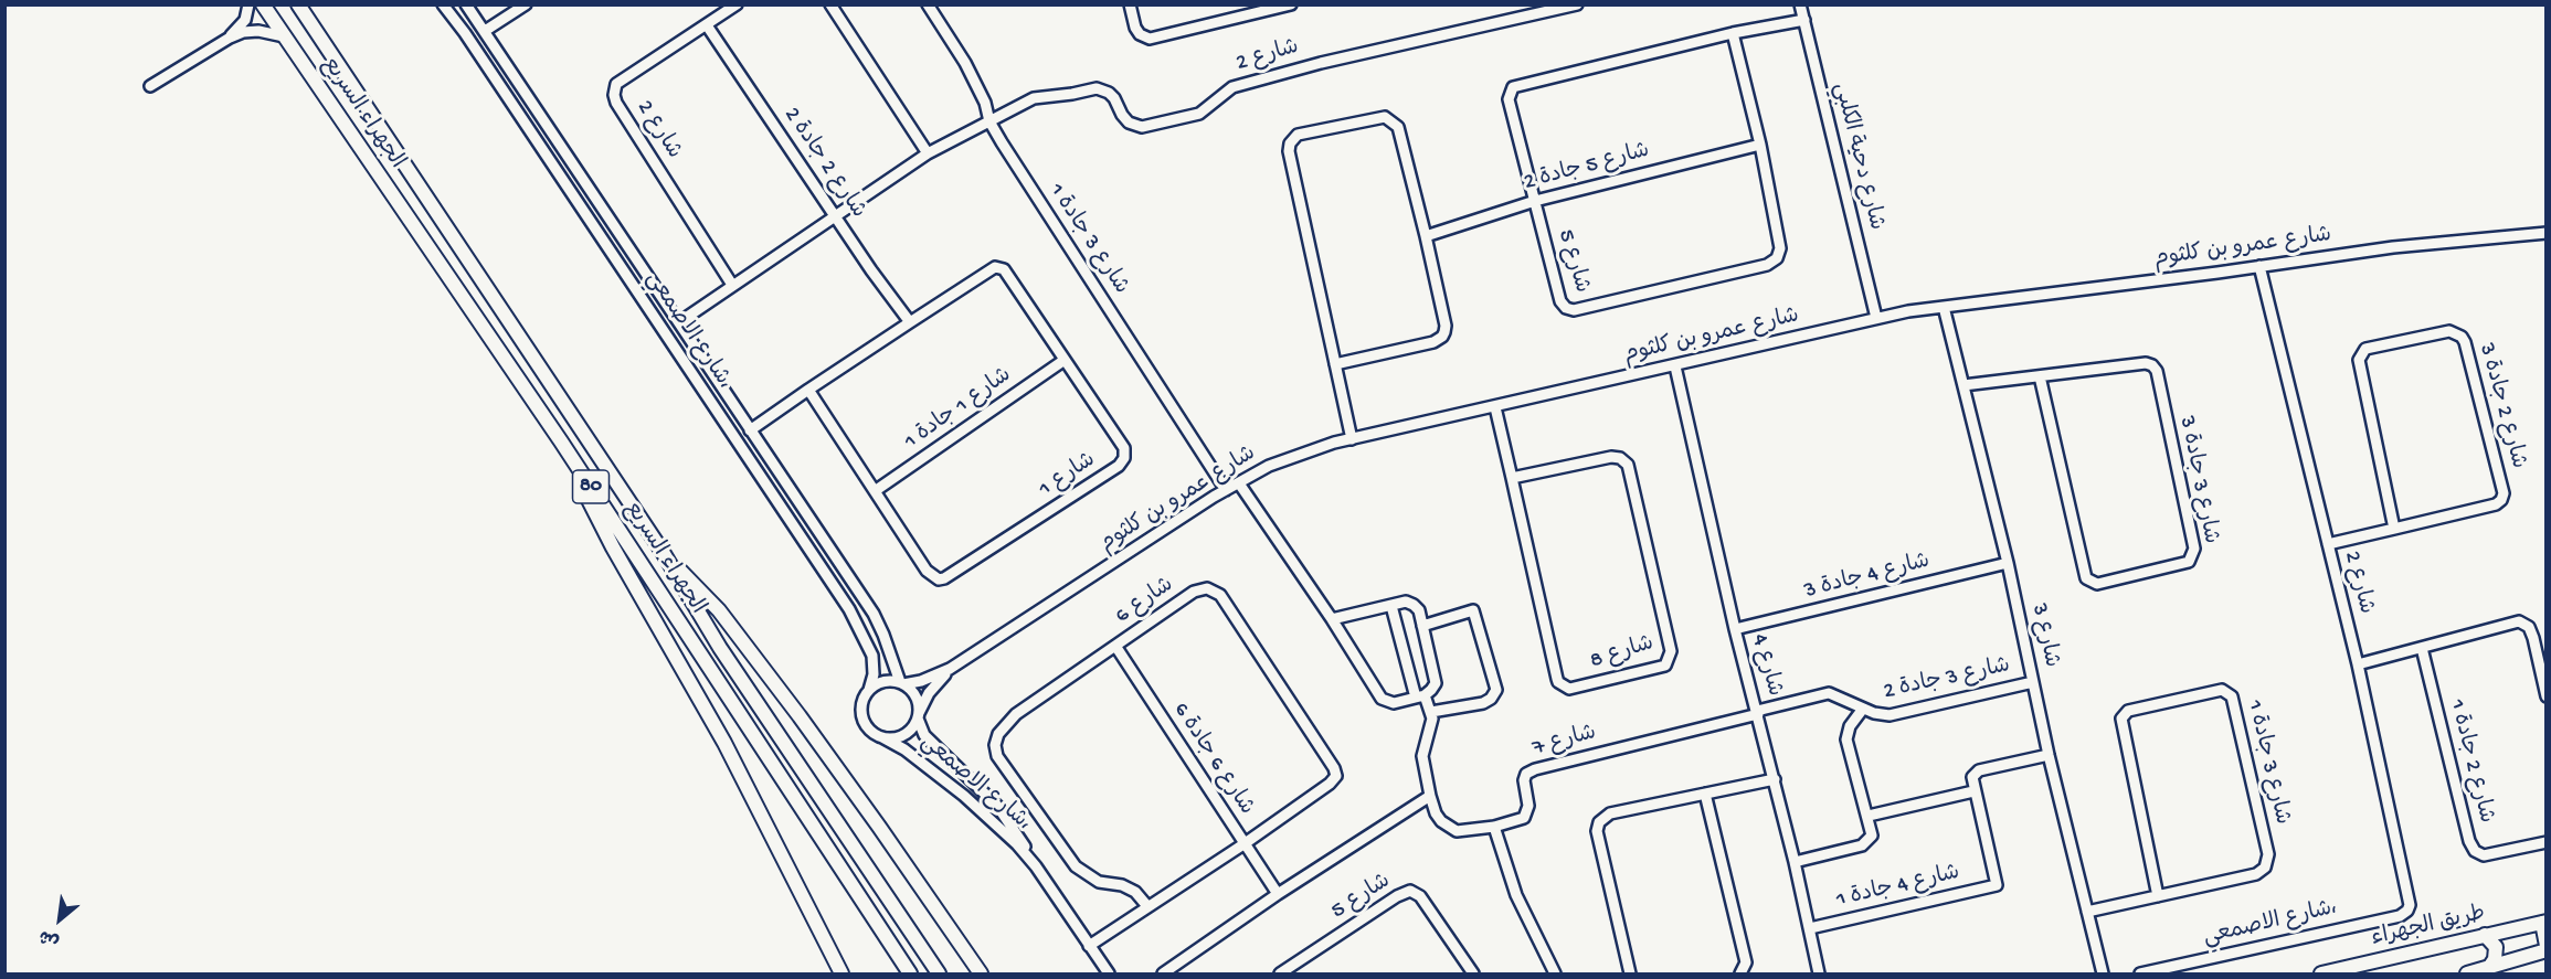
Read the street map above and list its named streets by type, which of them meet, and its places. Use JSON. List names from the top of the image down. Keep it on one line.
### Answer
{"streets":{"highway":["الجهراء السريع","80","طريق الجهراء"],"street":["شارع 2","شارع دحية الكلبي","شارع 2 جادة 2","شارع 5 جادة 2","شارع 3 جادة 1","شارع عمرو بن كلثوم","شارع 5","شارع الاصمعي،","شارع 2 جادة 3","شارع 1 جادة 1","شارع 1","شارع 3 جادة 3","شارع 4 جادة 3","شارع 6","شارع 3","شارع 8","شارع 4","شارع 3 جادة 2","شارع 7","شارع 6 جادة 6","شارع 2 جادة 1","شارع 4 جادة 1"]},"crossings":[["شارع 2","شارع 2 جادة 2"],["شارع 2","شارع 3 جادة 1"],["شارع 2","شارع عمرو بن كلثوم"],["شارع 2","شارع الاصمعي،"],["شارع 2","شارع 2 جادة 3"],["شارع دحية الكلبي","شارع عمرو بن كلثوم"],["شارع دحية الكلبي","شارع 5"],["شارع 2 جادة 2","شارع 1"],["شارع 5 جادة 2","شارع 5"],["شارع 3 جادة 1","شارع عمرو بن كلثوم"],["شارع 3 جادة 1","شارع 3"],["شارع عمرو بن كلثوم","شارع الاصمعي،"],["شارع عمرو بن كلثوم","شارع 3"],["شارع عمرو بن كلثوم","شارع 8"],["شارع عمرو بن كلثوم","شارع 4"],["شارع الاصمعي،","شارع 1"],["شارع الاصمعي،","شارع 6"],["شارع 1 جادة 1","شارع 1"],["شارع 3 جادة 3","شارع 3"],["شارع 4 جادة 3","شارع 3"],["شارع 4 جادة 3","شارع 4"],["شارع 6","شارع 6 جادة 6"],["شارع 3","شارع 3 جادة 2"],["شارع 4","شارع 3 جادة 2"],["شارع 4","شارع 7"],["شارع 4","شارع 4 جادة 1"],["شارع 3 جادة 2","شارع 7"]],"north":"bottom left"}
